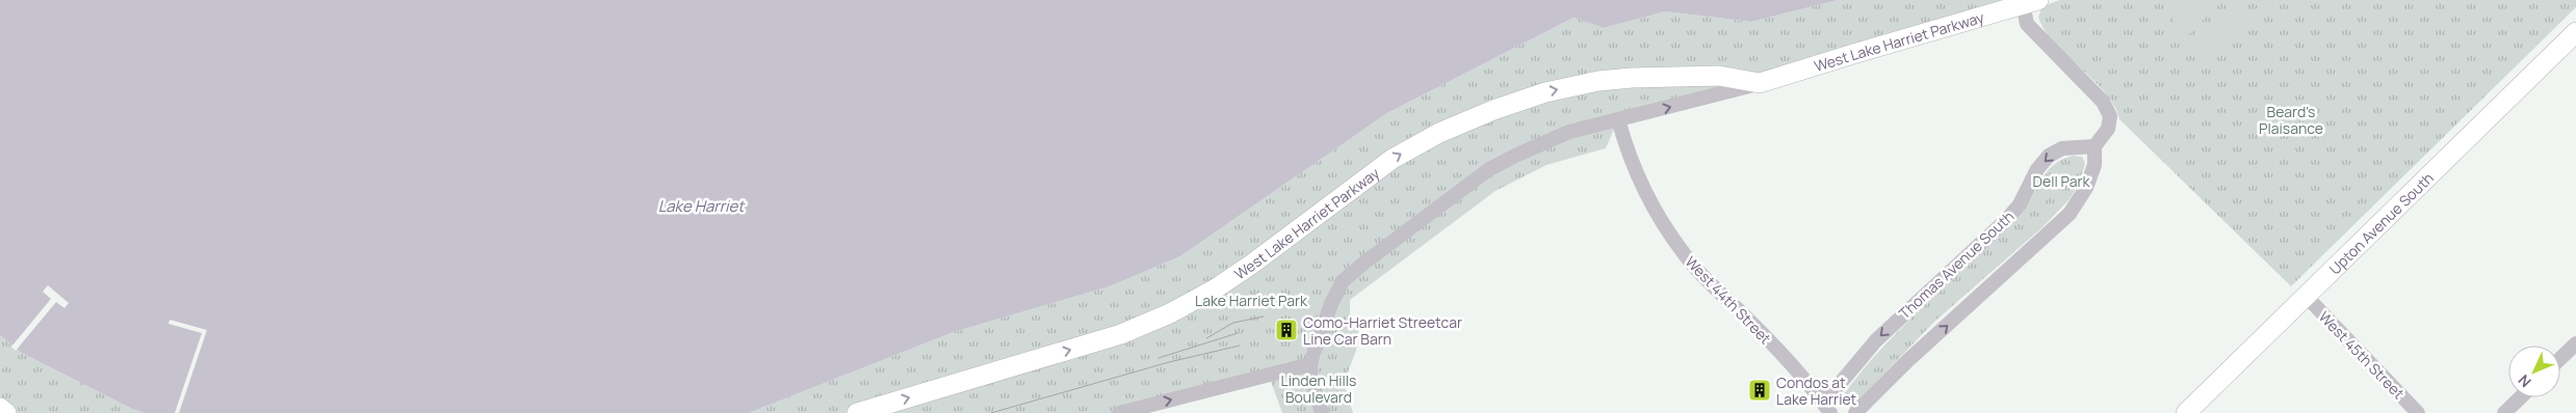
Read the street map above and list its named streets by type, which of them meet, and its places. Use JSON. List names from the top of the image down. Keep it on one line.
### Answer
{"streets":{"street":["West Lake Harriet Parkway","Upton Avenue South","Thomas Avenue South","West 44th Street","West 45th Street"]},"crossings":[["West Lake Harriet Parkway","West 44th Street"],["Upton Avenue South","West 45th Street"],["Thomas Avenue South","West 44th Street"]],"water":["Lake Harriet"],"parks":["Beard's Plaisance","Dell Park","Lake Harriet Park","Linden Hills Boulevard"],"places":{"building":["Como-Harriet Streetcar Line Car Barn","Condos at Lake Harriet"]},"north":"bottom left"}
